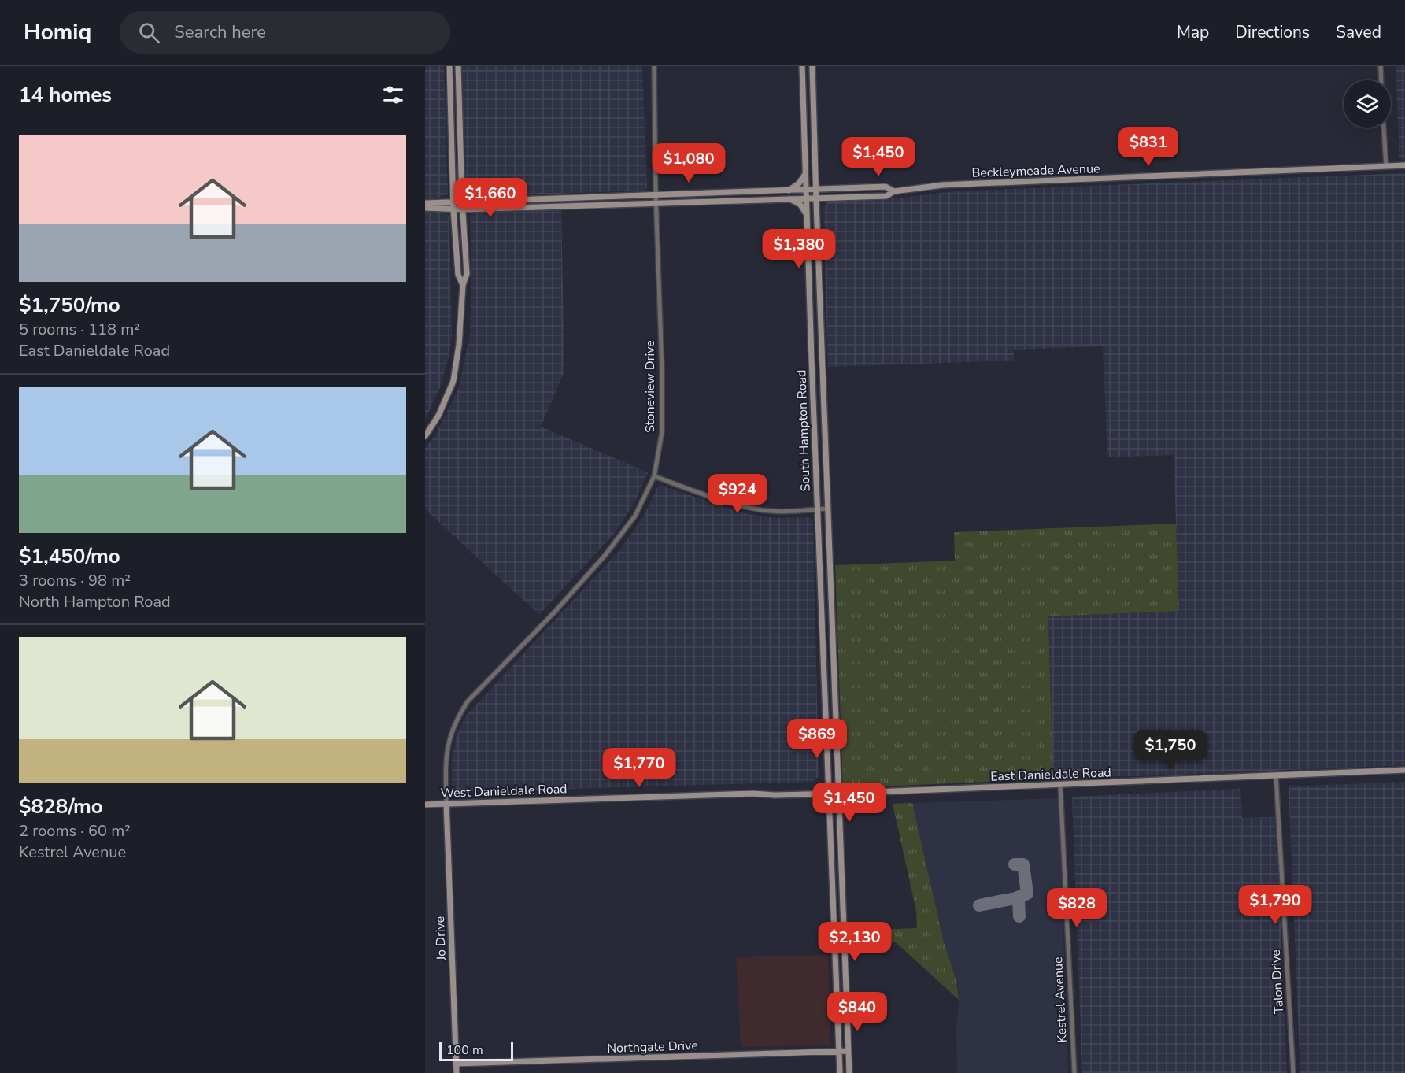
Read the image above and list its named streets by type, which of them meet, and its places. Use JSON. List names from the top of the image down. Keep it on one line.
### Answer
{"streets":{"street":["Beckleymeade Avenue","Stoneview Drive","South Hampton Road","East Danieldale Road","West Danieldale Road","Jo Drive","Talon Drive","Kestrel Avenue","Northgate Drive"]},"crossings":[["Beckleymeade Avenue","Stoneview Drive"],["Beckleymeade Avenue","South Hampton Road"],["Stoneview Drive","West Danieldale Road"],["Stoneview Drive","Jo Drive"],["South Hampton Road","East Danieldale Road"],["South Hampton Road","West Danieldale Road"],["South Hampton Road","Northgate Drive"],["East Danieldale Road","West Danieldale Road"],["East Danieldale Road","Talon Drive"],["East Danieldale Road","Kestrel Avenue"],["West Danieldale Road","Jo Drive"],["Jo Drive","Northgate Drive"]],"scale_bar":"100 m","page":{"header":"Homiq","search":"Search here","nav":["Map","Directions","Saved"],"heading":"14 homes","list":[{"name":"$1,750/mo","note":"5 rooms · 118 m² · East Danieldale Road"},{"name":"$1,450/mo","note":"3 rooms · 98 m² · North Hampton Road"},{"name":"$828/mo","note":"2 rooms · 60 m² · Kestrel Avenue"}],"price":["$831","$1,450","$1,080","$1,660","$1,380","$924","$869","$1,750","$1,770","$1,450","$1,790","$828","$2,130","$840"],"scale":"100 m"}}
